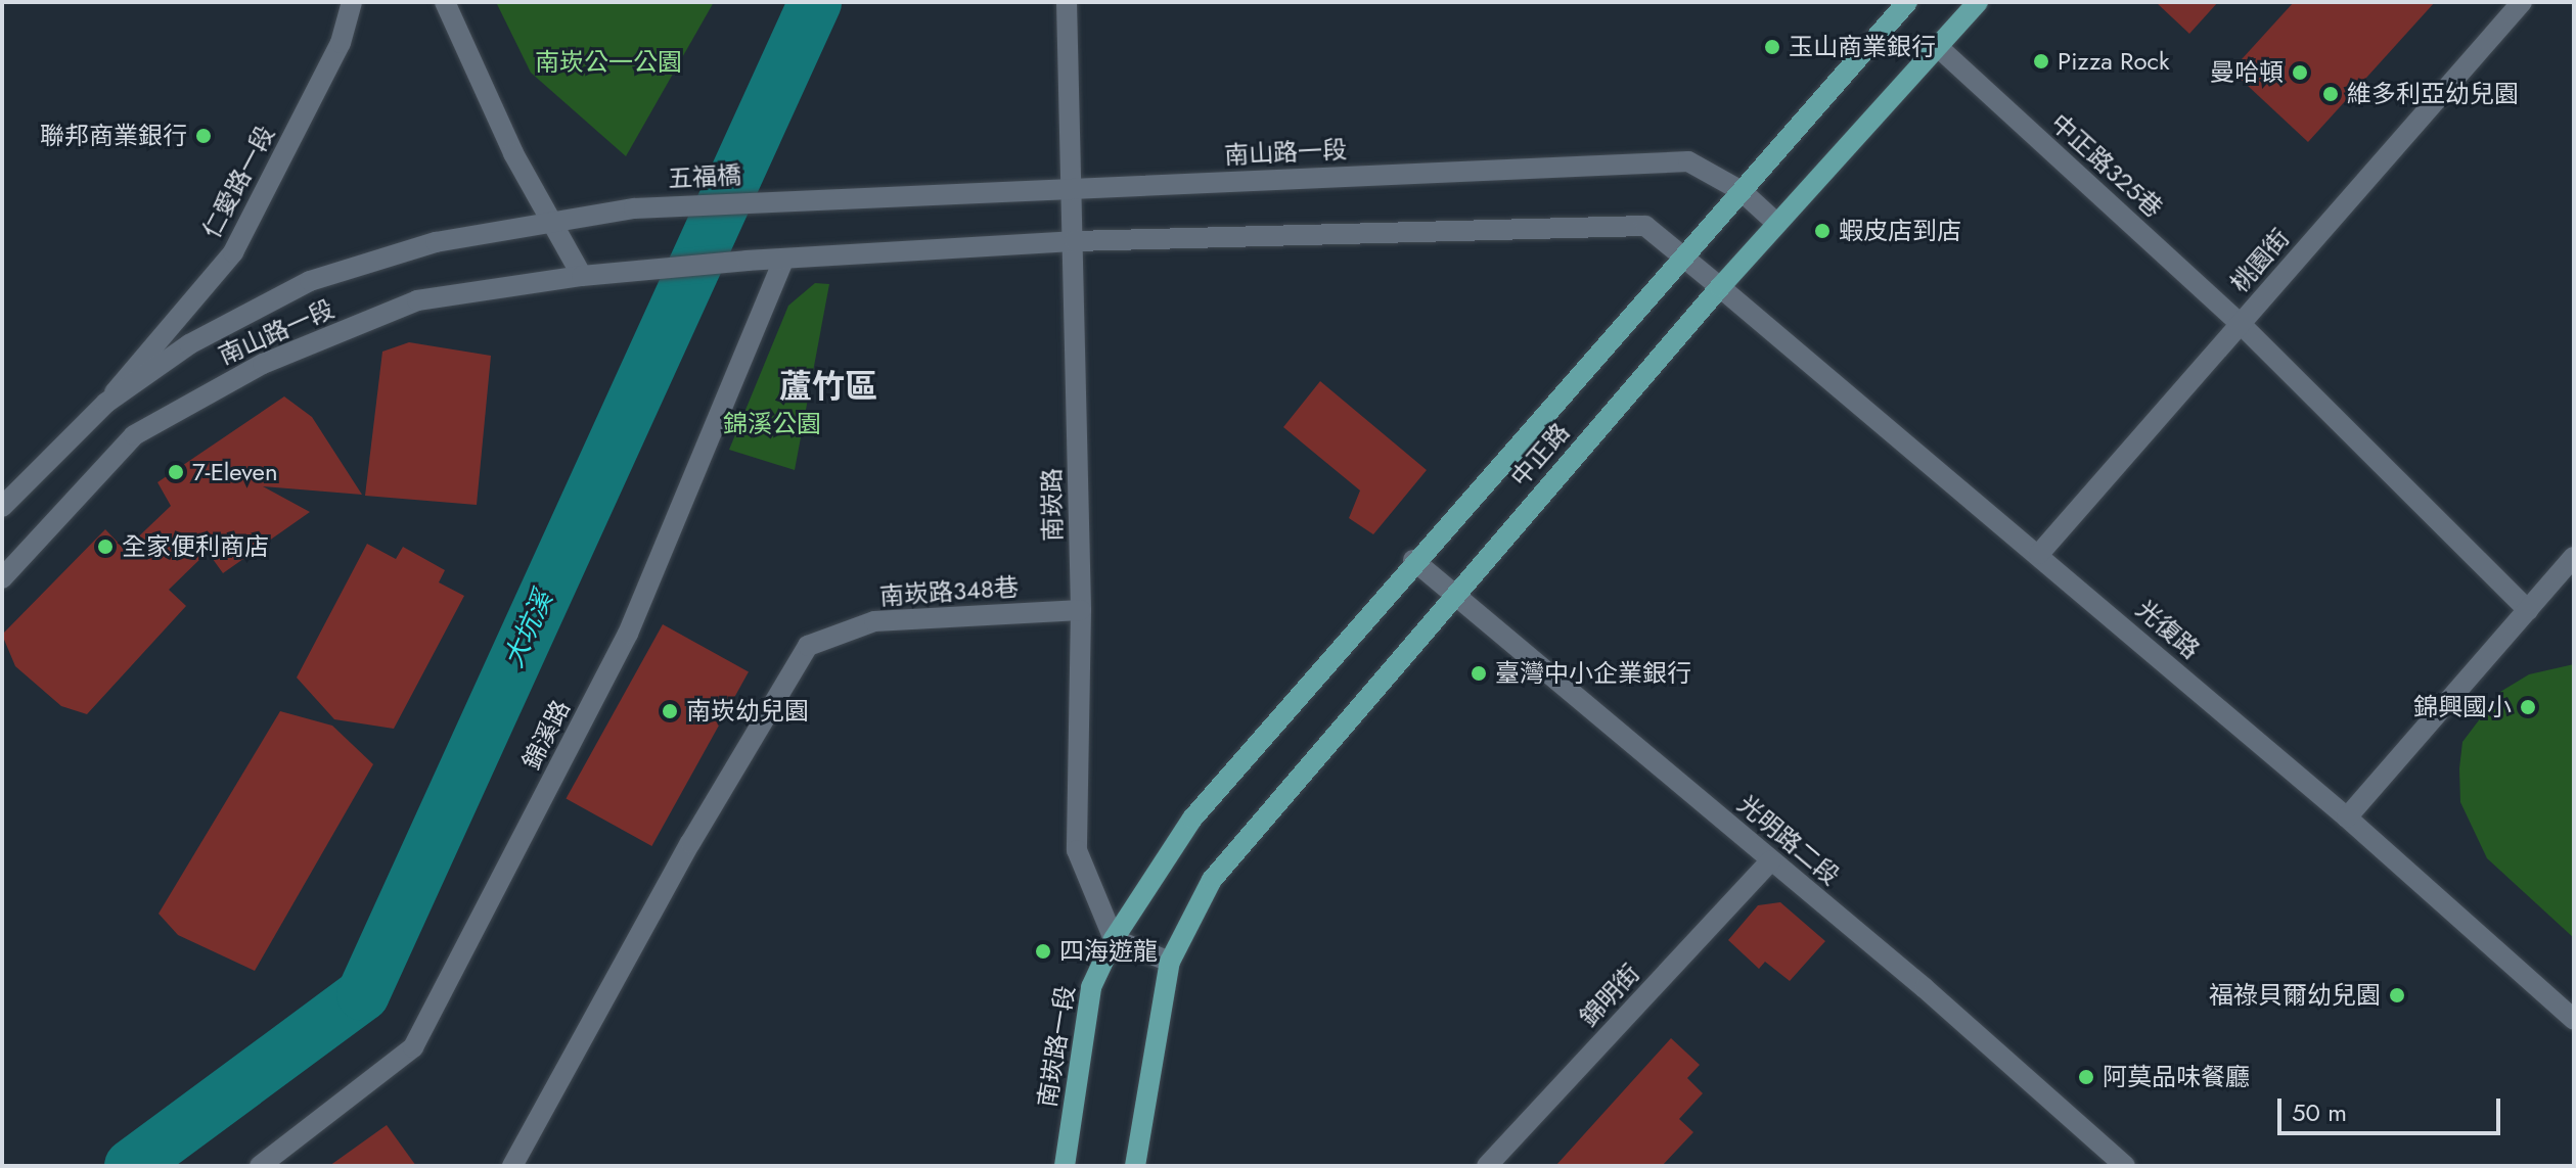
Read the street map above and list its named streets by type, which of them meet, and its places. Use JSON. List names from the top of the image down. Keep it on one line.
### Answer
{"streets":{"main road":["中正路","南崁路一段"],"street":["南山路一段","中正路325巷","五福橋","仁愛路一段","桃園街","南崁路","南崁路348巷","光復路","錦溪路","光明路二段","錦明街"]},"crossings":[["南山路一段","五福橋"],["南山路一段","仁愛路一段"],["南山路一段","中正路"],["南山路一段","南崁路"],["南山路一段","錦溪路"],["中正路325巷","桃園街"],["中正路325巷","中正路"],["桃園街","光復路"],["中正路","南崁路"],["中正路","光復路"],["中正路","光明路二段"],["中正路","南崁路一段"],["南崁路","南崁路348巷"],["南崁路","南崁路一段"],["光明路二段","錦明街"]],"districts":["蘆竹區"],"water":["大坑溪"],"parks":["南崁公一公園","錦溪公園"],"places":["玉山商業銀行","Pizza Rock","曼哈頓","維多利亞幼兒園","聯邦商業銀行","蝦皮店到店","7-Eleven","全家便利商店","臺灣中小企業銀行","錦興國小","南崁幼兒園","四海遊龍","福祿貝爾幼兒園","阿莫品味餐廳"],"scale_bar":"50 m"}
